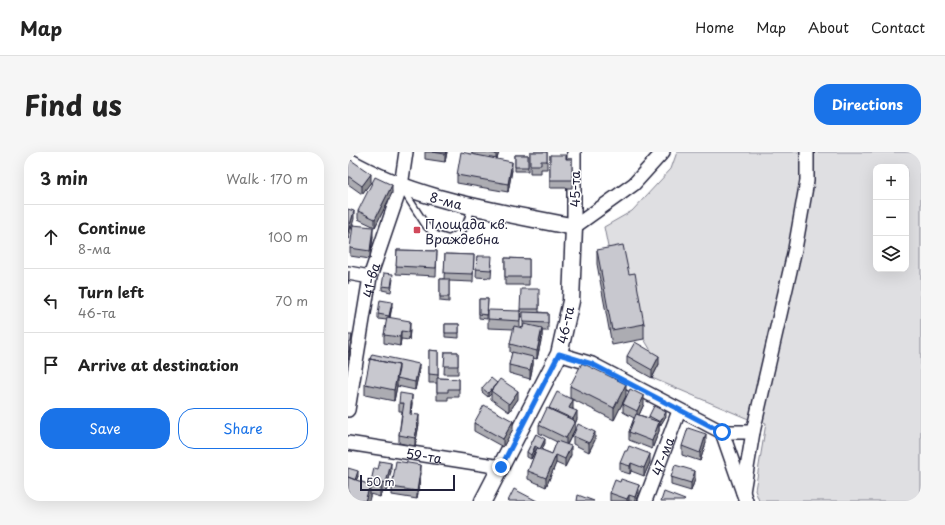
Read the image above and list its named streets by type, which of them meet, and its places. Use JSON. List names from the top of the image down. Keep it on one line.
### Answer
{"streets":{"street":["45-та","8-ма","41-ва","46-та","59-та","47-ма"]},"crossings":[["45-та","8-ма"],["45-та","46-та"],["8-ма","41-ва"],["8-ма","46-та"],["46-та","59-та"]],"places":{"transit":["Площада кв. Враждебна"]},"scale_bar":"50 m","page":{"header":"Map","nav":["Home","Map","About","Contact"],"title":"Find us","buttons":["Directions",["Save","Share"]],"heading":["3 min","Walk · 170 m"],"map_buttons":["+","−"],"list":[["Continue","8-ма","100 m"],["Turn left","46-та","70 m"],"Arrive at destination"],"scale":"50 m"}}
